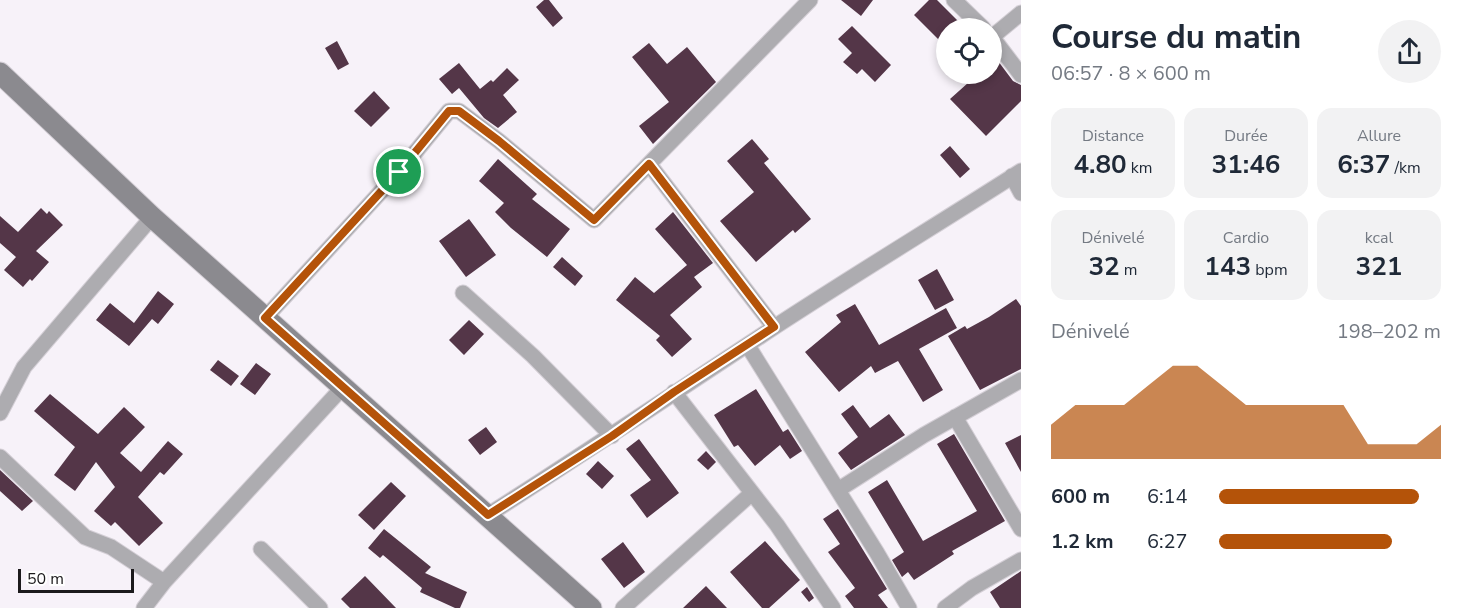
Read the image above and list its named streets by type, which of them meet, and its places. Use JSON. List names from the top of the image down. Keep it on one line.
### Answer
{"scale_bar":"50 m","page":{"heading":["Course du matin","06:57 · 8 × 600 m"],"stats":[["Distance","4.80 km"],["Durée","31:46"],["Allure","6:37 /km"],["Dénivelé","32 m"],["Cardio","143 bpm"],["kcal","321"]],"chart":["Dénivelé","198–202 m"],"list":[{"name":"600 m","note":"6:14"},{"name":"1.2 km","note":"6:27"}],"scale":"50 m"}}
